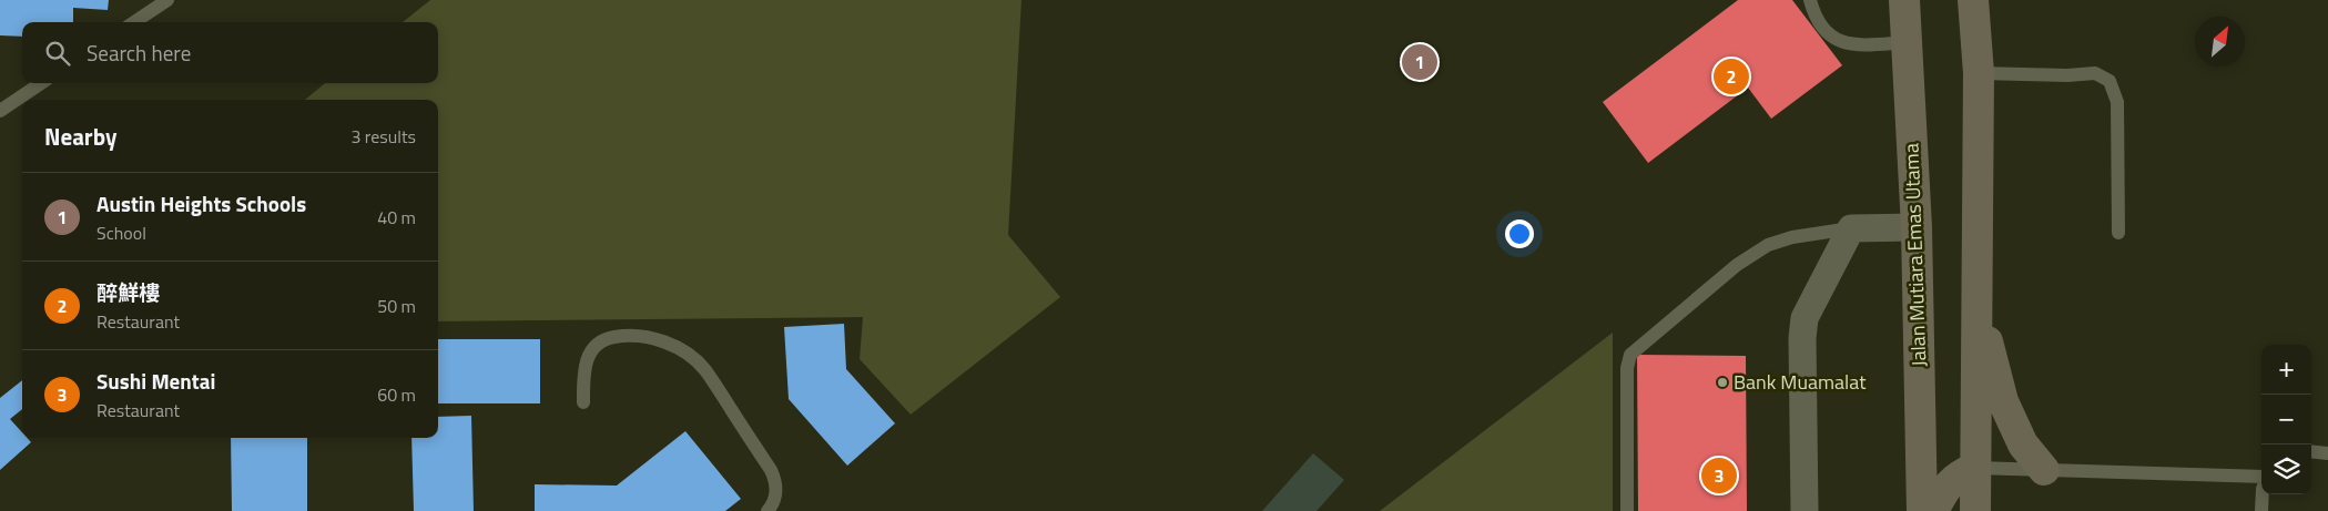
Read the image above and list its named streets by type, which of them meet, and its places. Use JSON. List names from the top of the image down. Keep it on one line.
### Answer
{"streets":{"main road":["Jalan Mutiara Emas Utama"]},"places":["Bank Muamalat"],"north":"top right","page":{"search":"Search here","pins":["1","2","3"],"heading":["Nearby","3 results"],"list":[{"mark":"1","name":"Austin Heights Schools","note":"School","value":"40 m"},{"mark":"2","name":"醉鮮樓","note":"Restaurant","value":"50 m"},{"mark":"3","name":"Sushi Mentai","note":"Restaurant","value":"60 m"}],"map_buttons":["+","−"]}}
